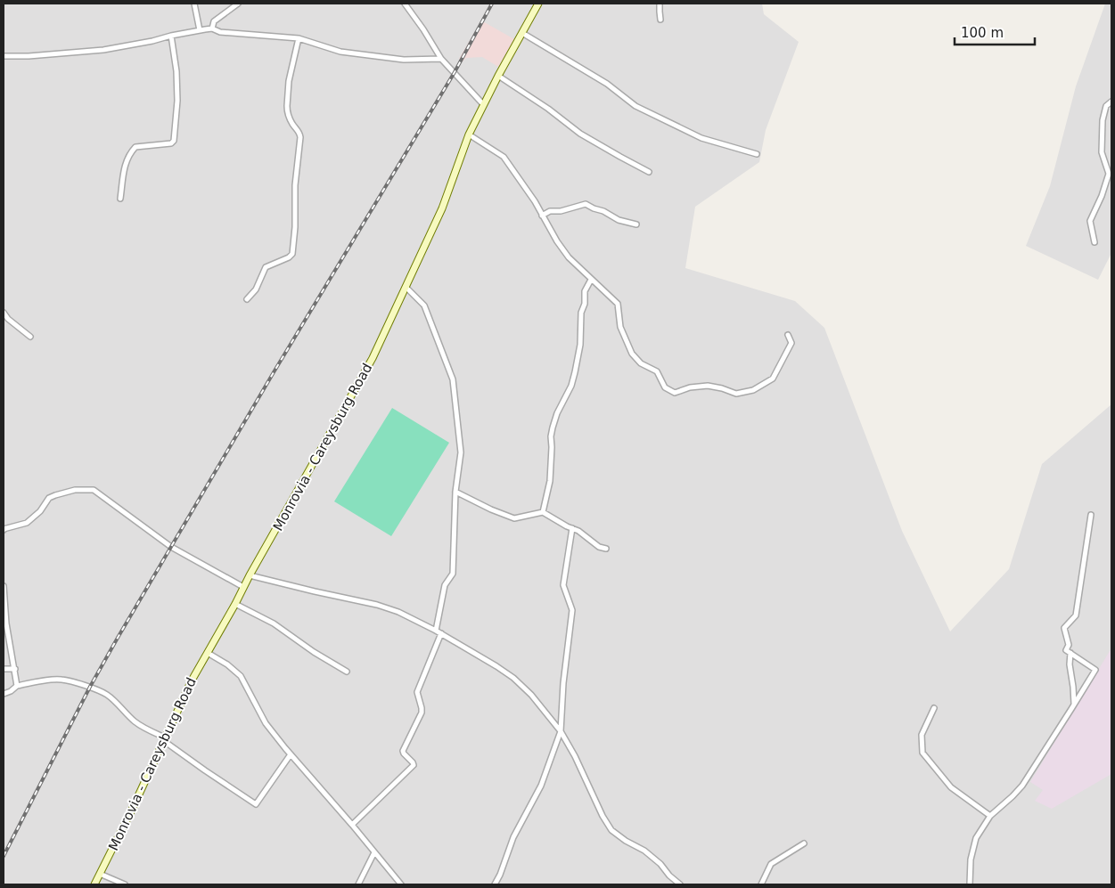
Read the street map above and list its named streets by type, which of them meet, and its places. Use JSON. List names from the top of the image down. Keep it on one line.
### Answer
{"streets":{"main road":["Monrovia - Careysburg Road"]},"scale_bar":"100 m"}
